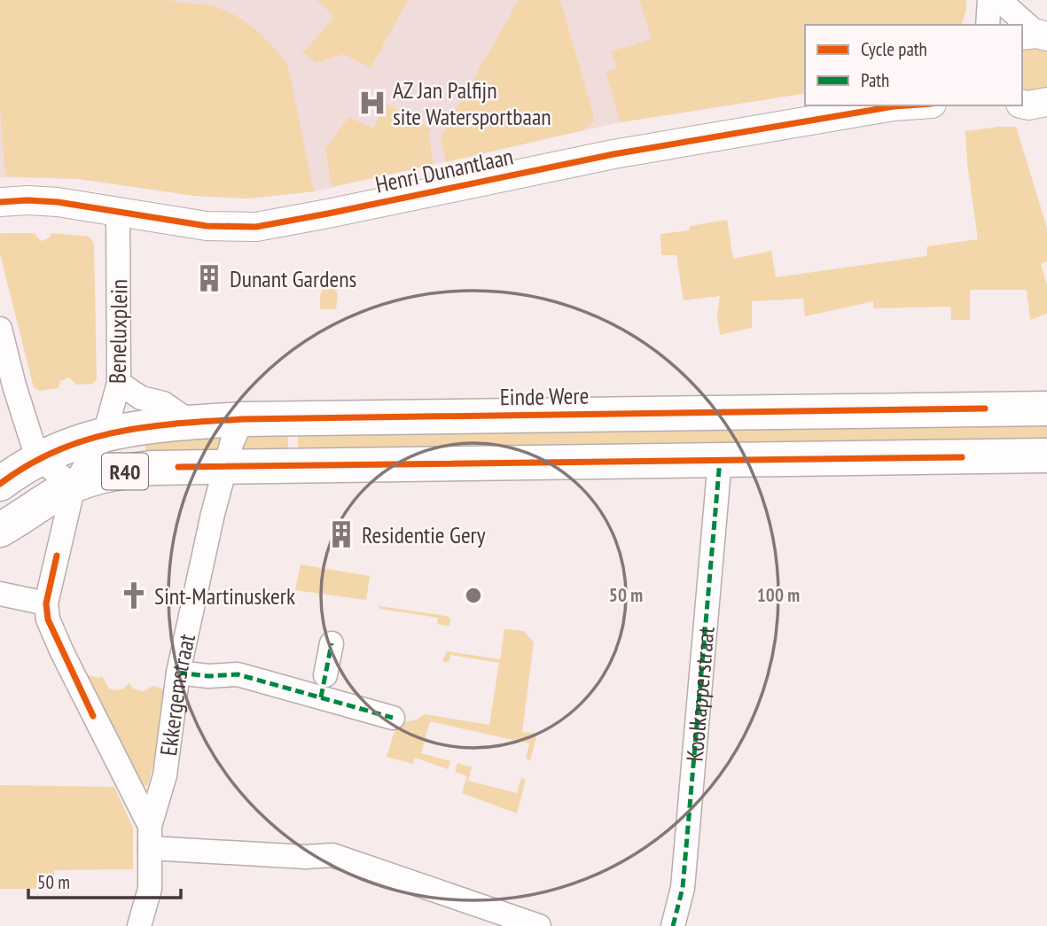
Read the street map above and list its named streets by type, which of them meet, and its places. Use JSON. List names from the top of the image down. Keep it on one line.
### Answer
{"streets":{"main road":["Einde Were","R40"],"street":["Henri Dunantlaan","Beneluxplein","Koolkapperstraat","Ekkergemstraat"]},"crossings":[["Henri Dunantlaan","Beneluxplein"],["Beneluxplein","Einde Were"],["Beneluxplein","R40"],["Beneluxplein","Ekkergemstraat"],["Einde Were","R40"],["Einde Were","Ekkergemstraat"],["R40","Koolkapperstraat"],["R40","Ekkergemstraat"]],"places":{"hospital":["AZ Jan Palfijn site Watersportbaan"],"building":["Dunant Gardens","Residentie Gery"],"church":["Sint-Martinuskerk"]},"legend":["Cycle path","Path"],"scale_bar":"50 m","rings":["50 m","100 m"]}
